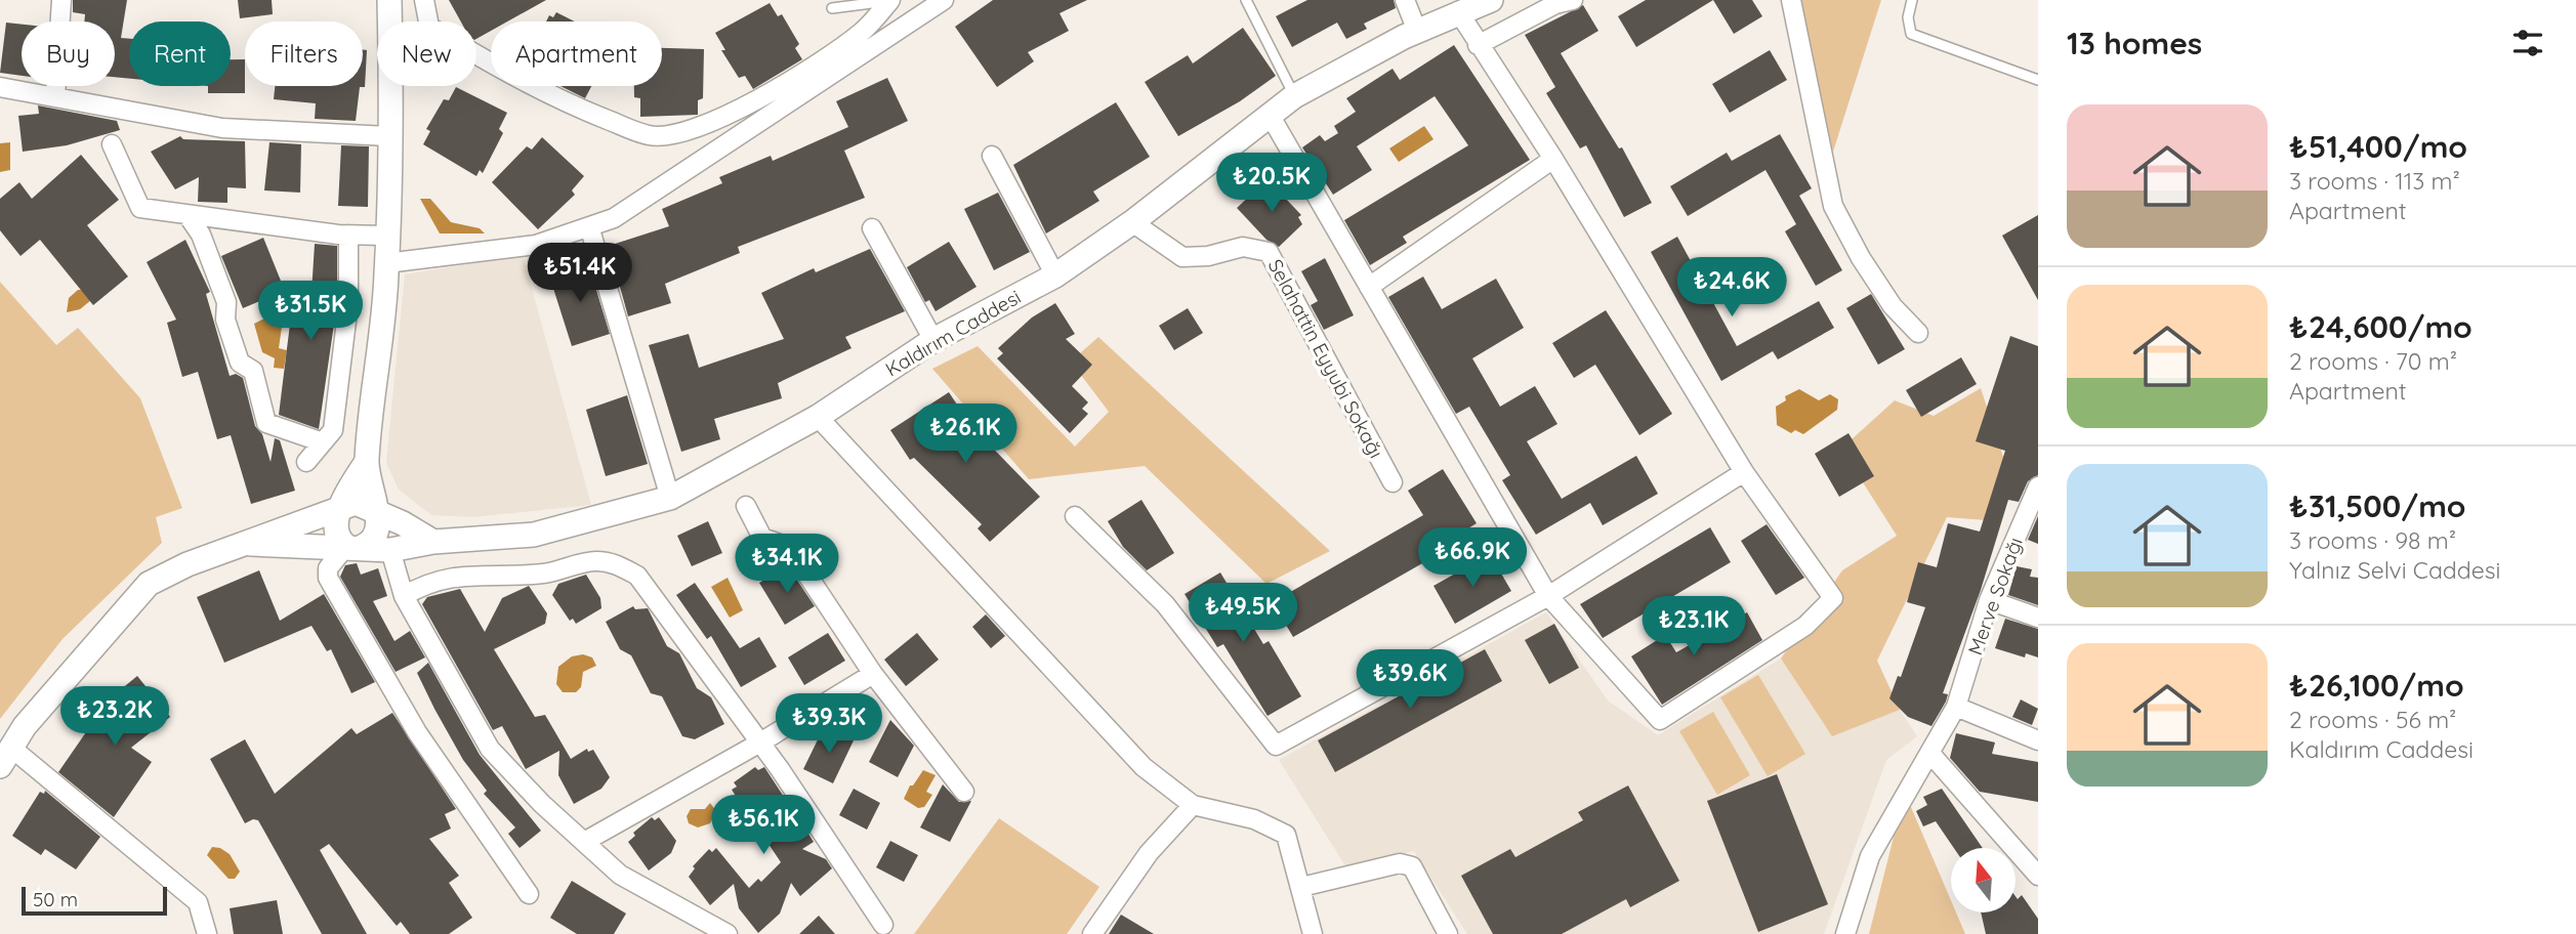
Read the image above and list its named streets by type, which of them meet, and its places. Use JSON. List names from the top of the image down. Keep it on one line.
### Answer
{"streets":{"street":["Kaldırım Caddesi","Selahattin Eyyubi Sokağı","Merve Sokağı"]},"crossings":[["Kaldırım Caddesi","Selahattin Eyyubi Sokağı"]],"scale_bar":"50 m","north":"top","page":{"heading":"13 homes","chip":["Buy","Rent","Filters","New","Apartment"],"list":[{"name":"₺51,400/mo","note":"3 rooms · 113 m² · Apartment"},{"name":"₺24,600/mo","note":"2 rooms · 70 m² · Apartment"},{"name":"₺31,500/mo","note":"3 rooms · 98 m² · Yalnız Selvi Caddesi"},{"name":"₺26,100/mo","note":"2 rooms · 56 m² · Kaldırım Caddesi"}],"price":["₺20.5K","₺51.4K","₺24.6K","₺31.5K","₺26.1K","₺66.9K","₺34.1K","₺49.5K","₺23.1K","₺39.6K","₺23.2K","₺39.3K","₺56.1K"],"scale":"50 m"}}
